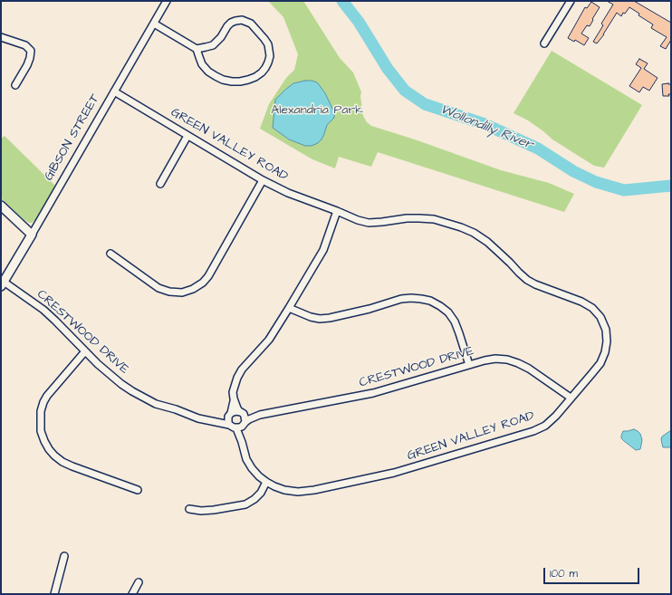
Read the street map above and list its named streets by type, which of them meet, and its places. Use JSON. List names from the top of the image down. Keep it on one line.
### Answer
{"streets":{"street":["GIBSON STREET","GREEN VALLEY ROAD","CRESTWOOD DRIVE"]},"crossings":[["GIBSON STREET","GREEN VALLEY ROAD"],["GIBSON STREET","CRESTWOOD DRIVE"],["GREEN VALLEY ROAD","CRESTWOOD DRIVE"]],"water":["Wollondilly River"],"parks":["Alexandria Park"],"scale_bar":"100 m"}
